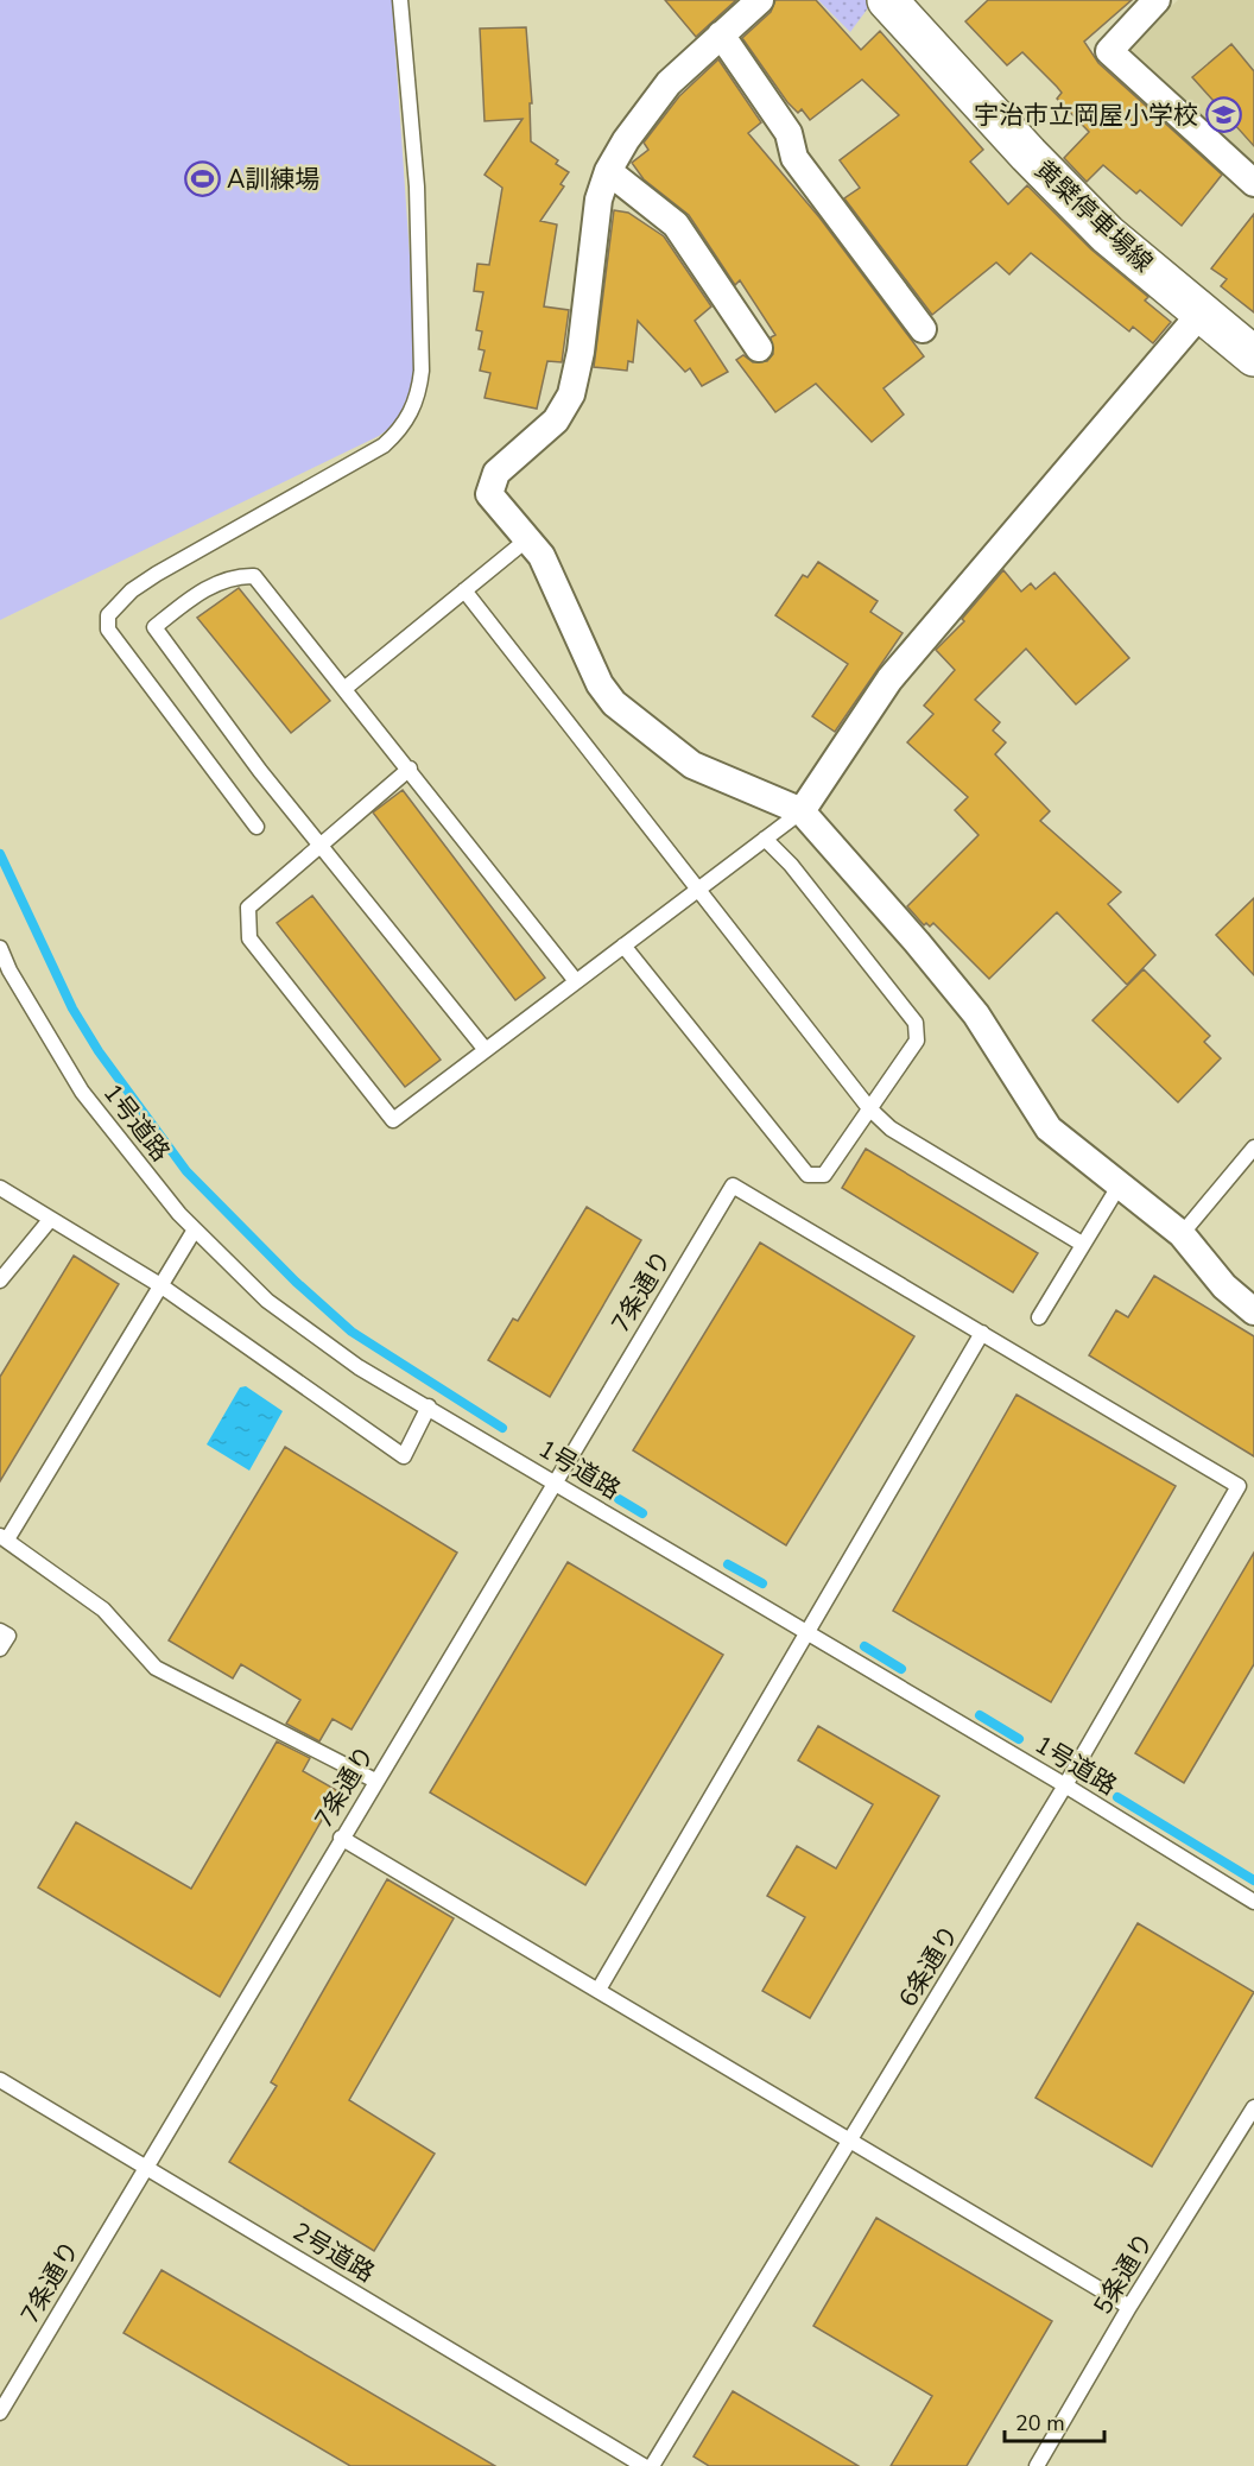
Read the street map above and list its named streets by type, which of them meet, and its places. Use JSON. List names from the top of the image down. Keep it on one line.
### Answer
{"streets":{"main road":["黄檗停車場線"],"lane":["1号道路","7条通り","6条通り","2号道路","5条通り"]},"crossings":[["1号道路","7条通り"],["1号道路","6条通り"],["7条通り","6条通り"],["7条通り","2号道路"]],"places":{"school or university":["宇治市立岡屋小学校"],"sports":["A訓練場"]},"scale_bar":"20 m"}
